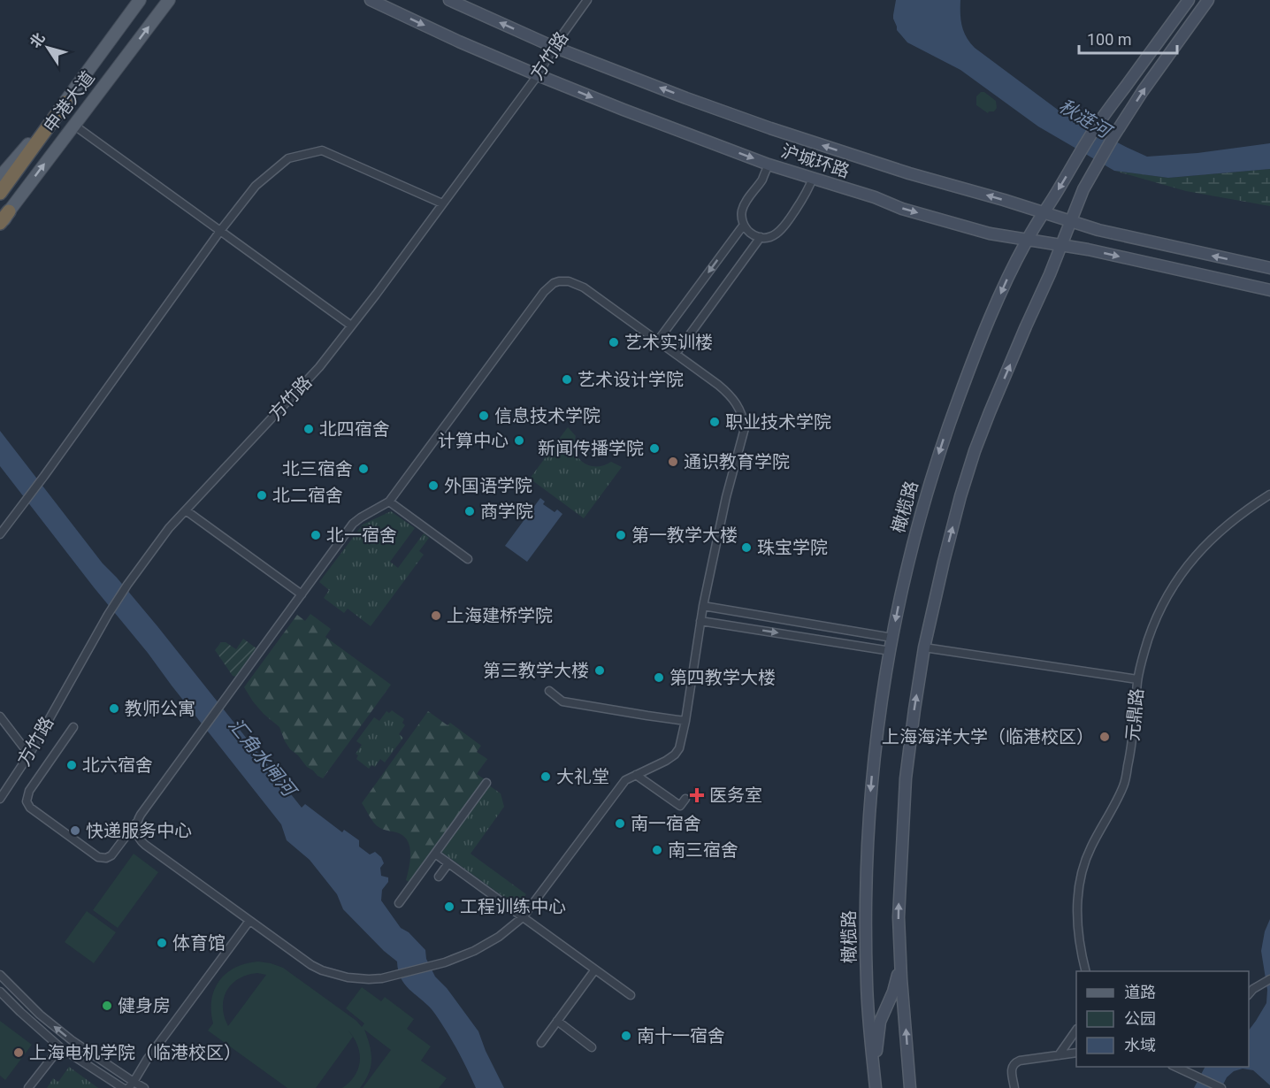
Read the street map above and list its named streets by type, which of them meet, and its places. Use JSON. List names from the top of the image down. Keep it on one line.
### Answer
{"streets":{"main road":["申港大道","沪城环路","橄榄路"],"street":["方竹路","元鼎路"]},"crossings":[["方竹路","沪城环路"],["沪城环路","橄榄路"]],"water":["秋涟河","汇角水闸河"],"places":{"other":["艺术实训楼","艺术设计学院","信息技术学院","职业技术学院","北四宿舍","计算中心","新闻传播学院","通识教育学院","北三宿舍","外国语学院","北二宿舍","商学院","北一宿舍","第一教学大楼","珠宝学院","上海建桥学院","第三教学大楼","第四教学大楼","教师公寓","上海海洋大学（临港校区）","北六宿舍","大礼堂","南一宿舍","快递服务中心","南三宿舍","工程训练中心","体育馆","健身房","南十一宿舍","上海电机学院（临港校区）"],"health":["医务室"]},"legend":["道路","公园","水域"],"scale_bar":"100 m","north":"top left"}
